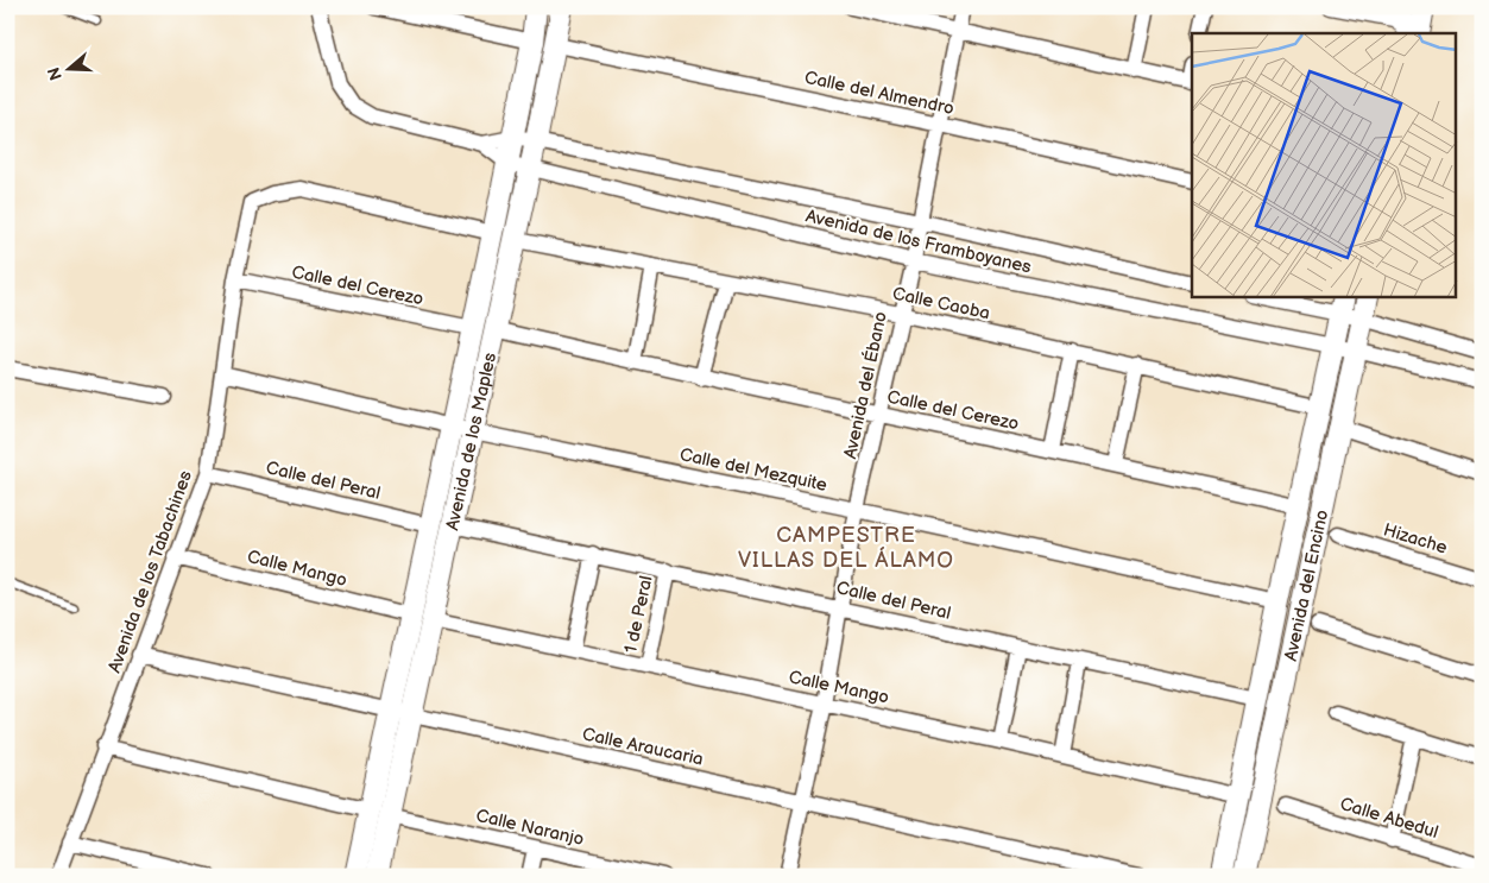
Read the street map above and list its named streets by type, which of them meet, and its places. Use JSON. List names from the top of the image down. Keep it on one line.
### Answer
{"streets":{"street":["Calle del Almendro","Avenida de los Framboyanes","Calle del Cerezo","Calle Caoba","Avenida del Ébano","Avenida de los Maples","Calle del Mezquite","Calle del Peral","Hizache","Calle Mango","Avenida de los Tabachines","Avenida del Encino","1 de Peral","Calle Araucaria","Calle Abedul","Calle Naranjo"]},"crossings":[["Calle del Almendro","Avenida del Ébano"],["Calle del Almendro","Avenida de los Maples"],["Avenida de los Framboyanes","Avenida del Ébano"],["Avenida de los Framboyanes","Avenida de los Maples"],["Avenida de los Framboyanes","Avenida del Encino"],["Calle del Cerezo","Avenida del Ébano"],["Calle del Cerezo","Avenida de los Maples"],["Calle del Cerezo","Avenida de los Tabachines"],["Calle del Cerezo","Avenida del Encino"],["Calle Caoba","Avenida del Ébano"],["Calle Caoba","Avenida de los Maples"],["Calle Caoba","Avenida del Encino"],["Avenida del Ébano","Calle del Mezquite"],["Avenida del Ébano","Calle del Peral"],["Avenida del Ébano","Calle Mango"],["Avenida del Ébano","Calle Araucaria"],["Avenida de los Maples","Calle del Mezquite"],["Avenida de los Maples","Calle del Peral"],["Avenida de los Maples","Calle Mango"],["Avenida de los Maples","Avenida de los Tabachines"],["Avenida de los Maples","Calle Araucaria"],["Avenida de los Maples","Calle Naranjo"],["Calle del Mezquite","Avenida de los Tabachines"],["Calle del Mezquite","Avenida del Encino"],["Calle del Peral","Avenida de los Tabachines"],["Calle del Peral","Avenida del Encino"],["Calle del Peral","1 de Peral"],["Calle Mango","Avenida de los Tabachines"],["Calle Mango","Avenida del Encino"],["Calle Mango","1 de Peral"],["Avenida de los Tabachines","Calle Araucaria"],["Avenida de los Tabachines","Calle Naranjo"]],"districts":["CAMPESTRE VILLAS DEL ÁLAMO"],"north":"left"}
